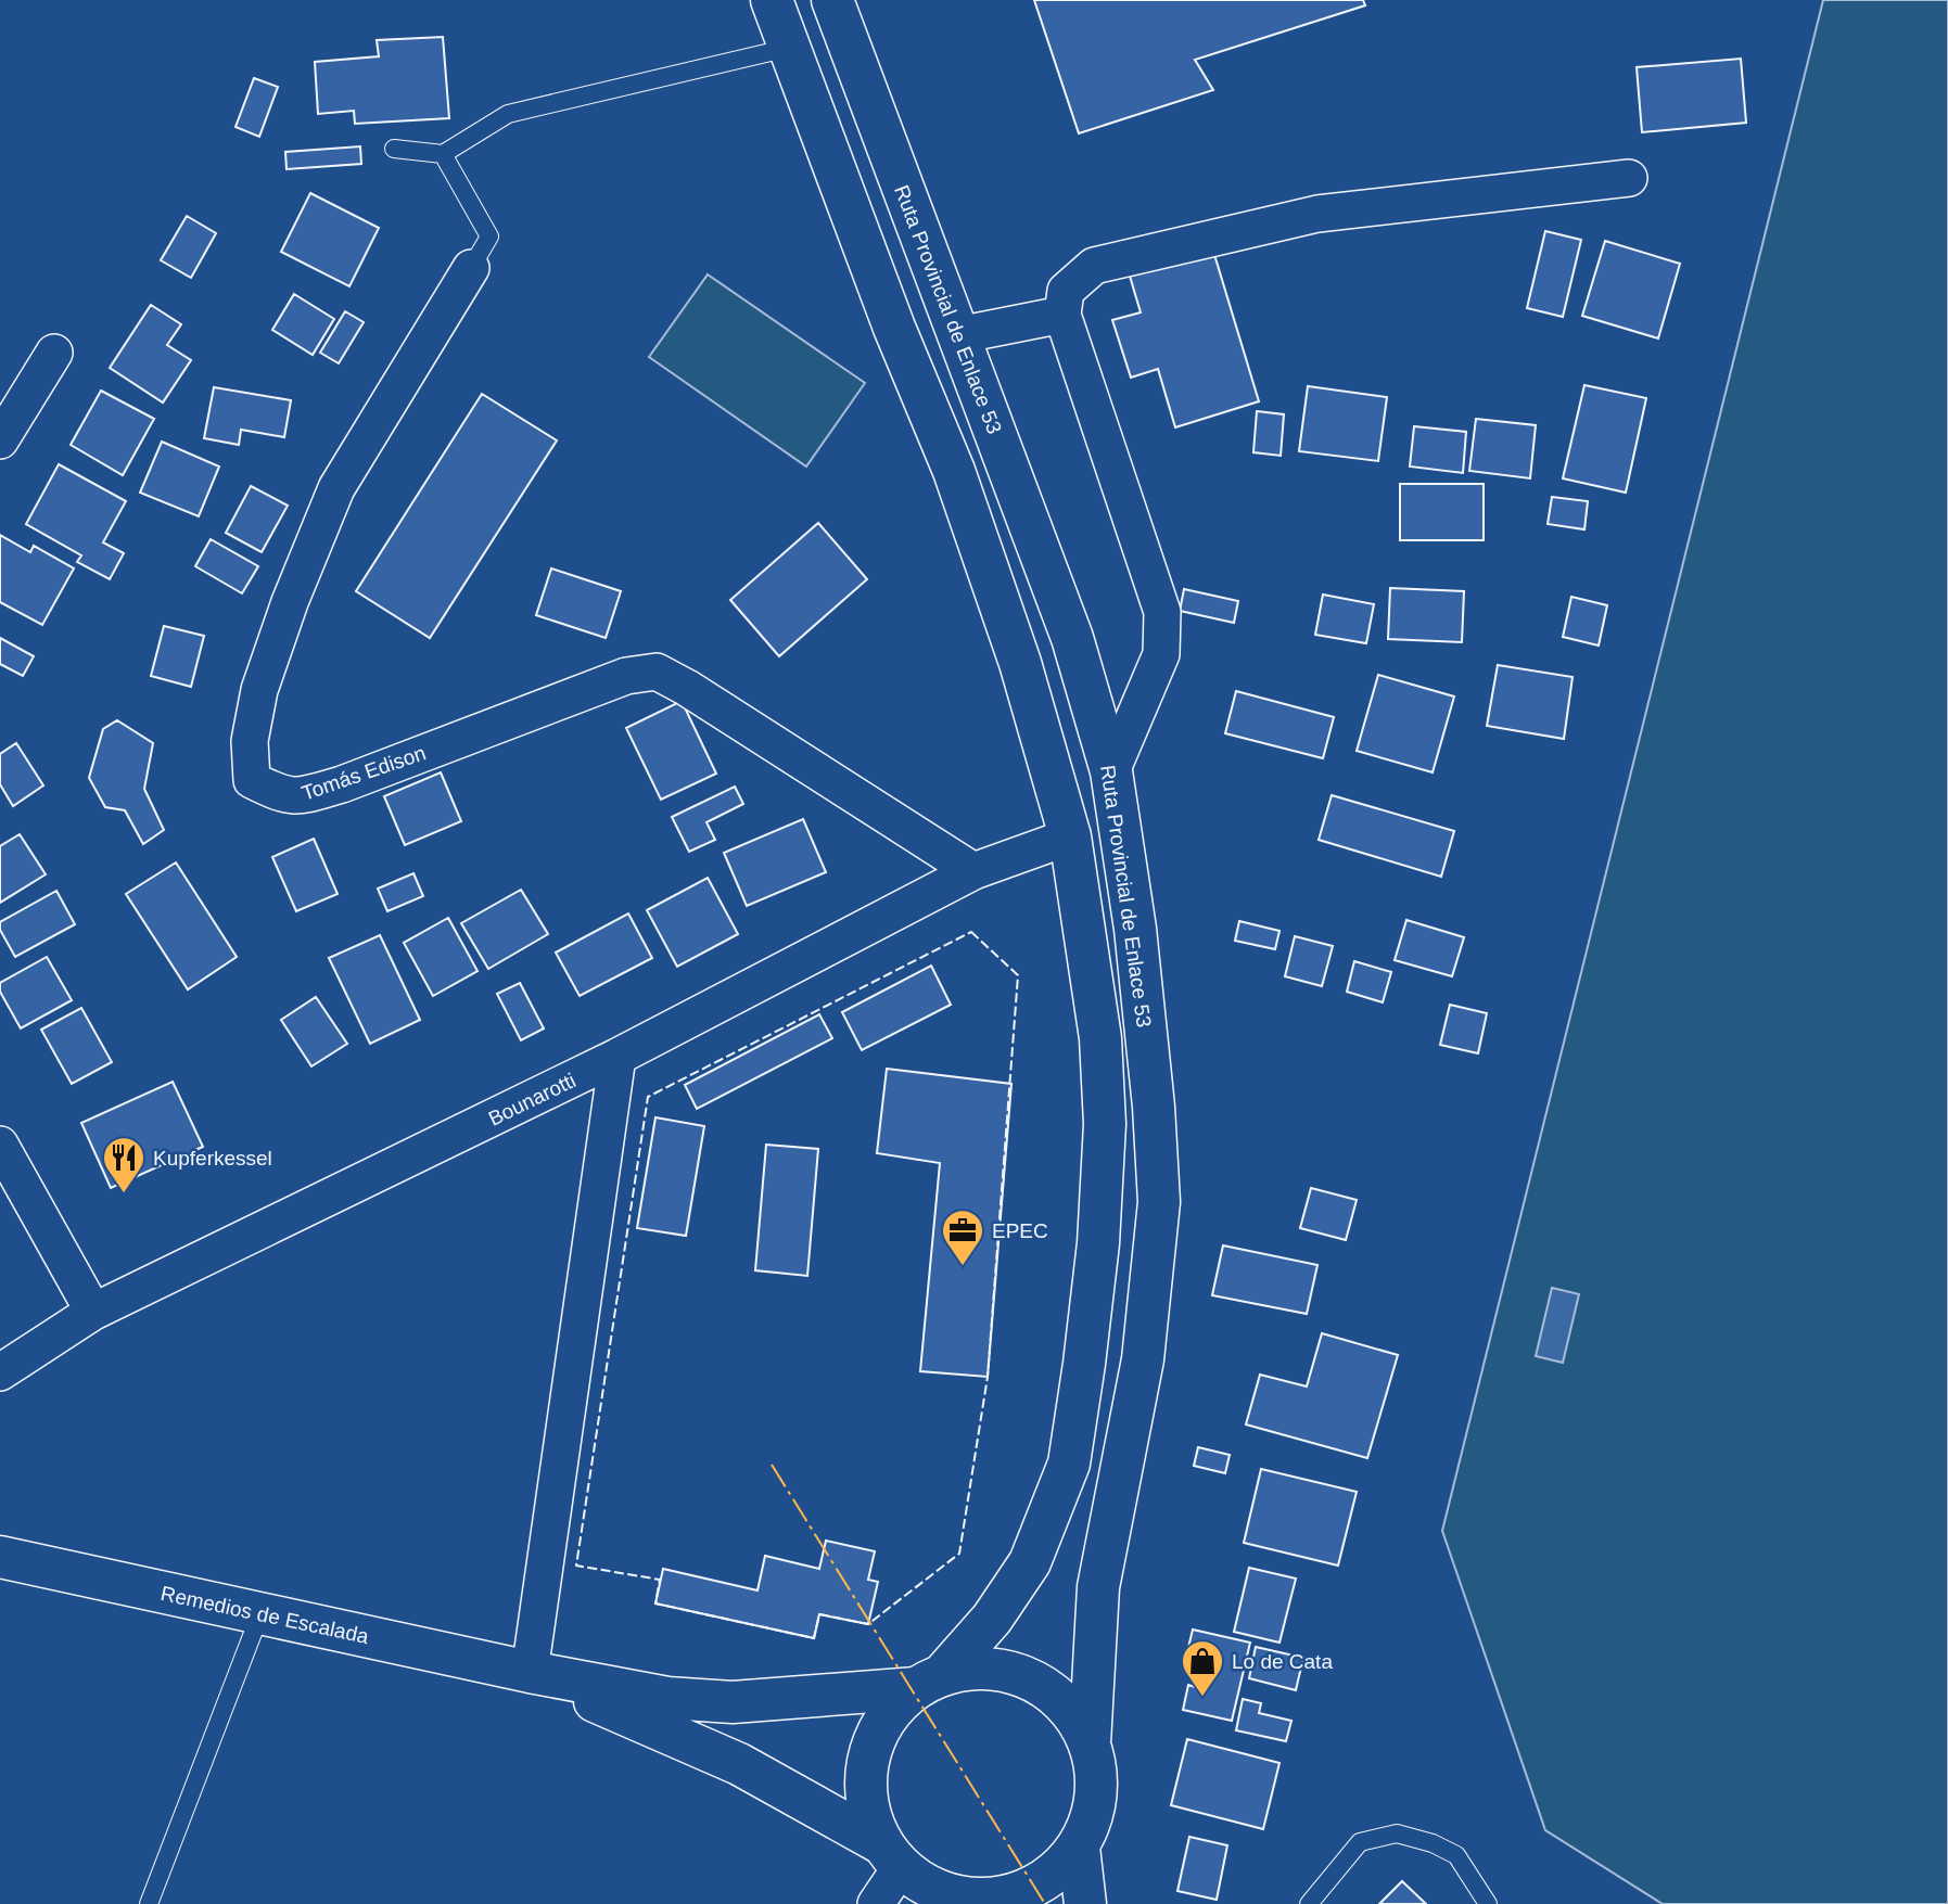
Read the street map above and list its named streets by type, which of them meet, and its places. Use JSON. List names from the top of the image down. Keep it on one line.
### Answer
{"streets":{"main road":["Ruta Provincial de Enlace 53","Remedios de Escalada"],"street":["Tomás Edison","Bounarotti"]},"crossings":[["Ruta Provincial de Enlace 53","Remedios de Escalada"],["Tomás Edison","Bounarotti"]],"places":{"restaurant":["Kupferkessel"],"office":["EPEC"],"shop":["Lo de Cata"]}}
